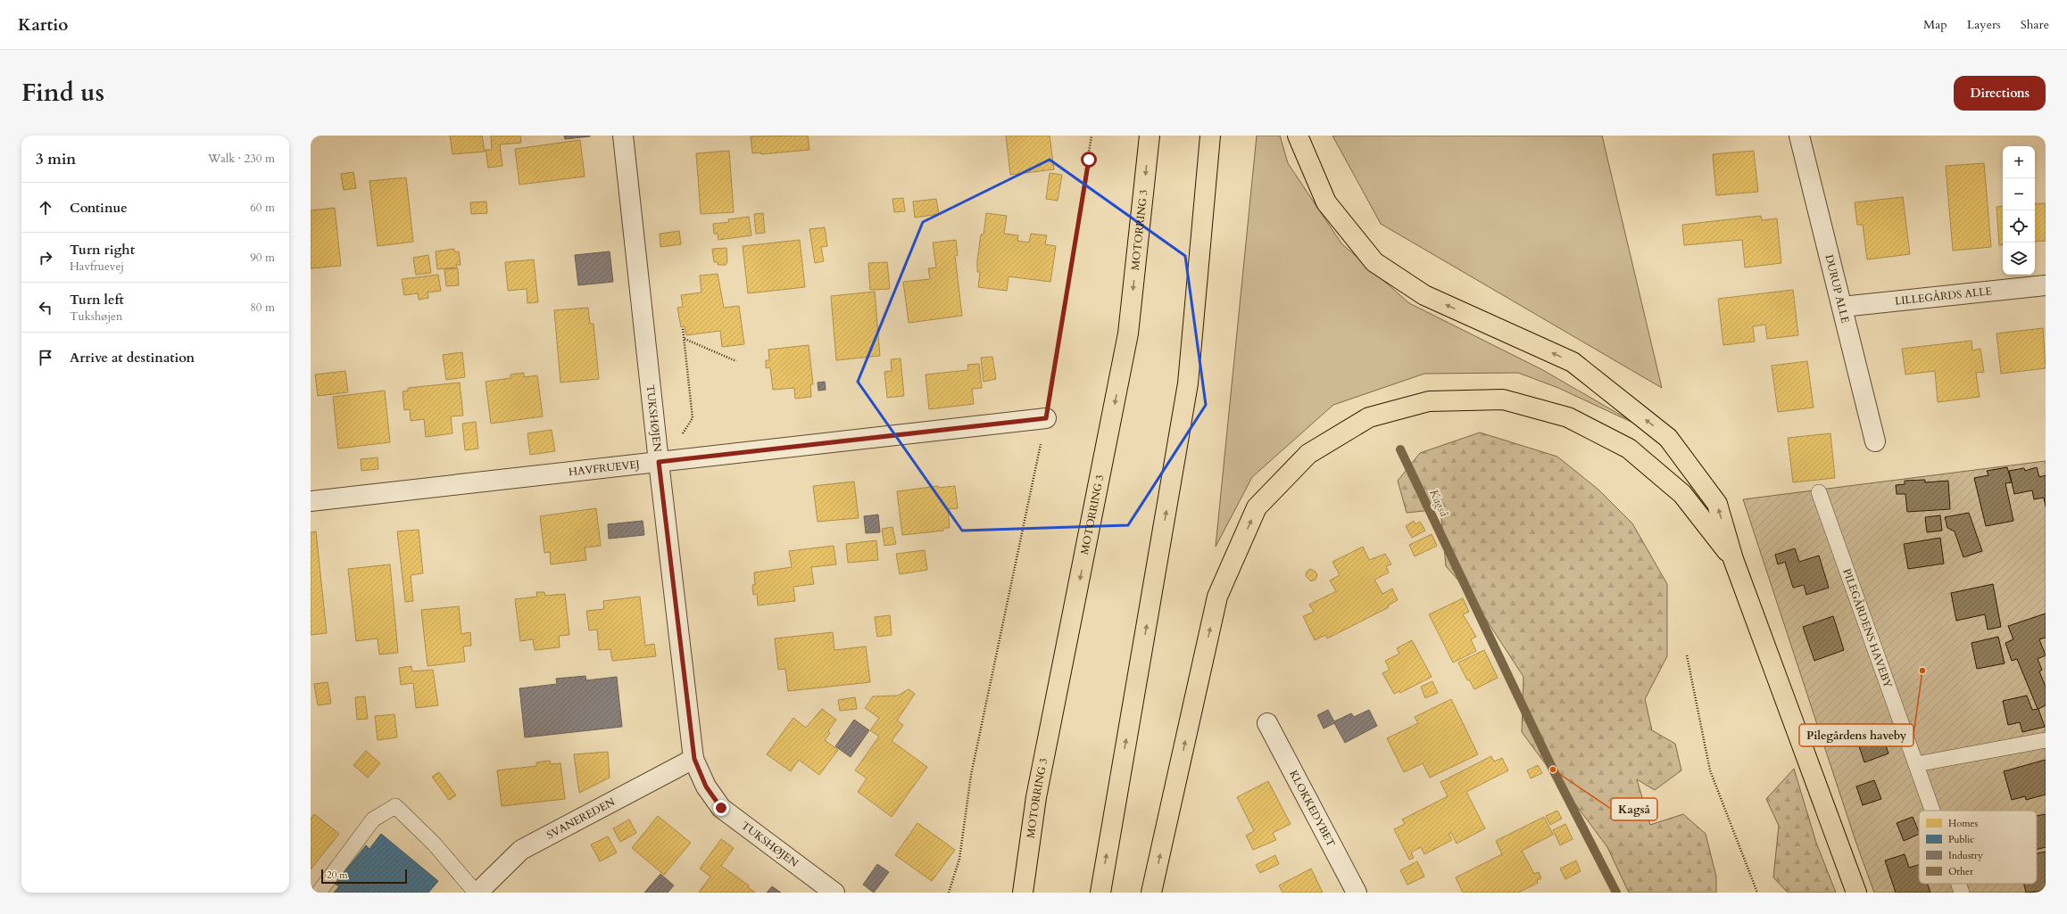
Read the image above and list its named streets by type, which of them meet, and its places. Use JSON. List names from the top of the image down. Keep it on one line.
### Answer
{"streets":{"highway":["MOTORRING 3"],"street":["DURUP ALLE","LILLEGÅRDS ALLE","TUKSHØJEN","HAVFRUEVEJ","KLOKKEDYBET","SVANEREDEN"],"lane":["PILEGÅRDENS HAVEBY"]},"crossings":[["DURUP ALLE","LILLEGÅRDS ALLE"],["TUKSHØJEN","HAVFRUEVEJ"],["TUKSHØJEN","SVANEREDEN"]],"water":["Kagså"],"places":["Pilegårdens haveby","Kagså"],"legend":["Homes","Public","Industry","Other"],"scale_bar":"20 m","page":{"header":"Kartio","nav":["Map","Layers","Share"],"title":"Find us","buttons":"Directions","heading":["3 min","Walk · 230 m"],"map_buttons":["+","−"],"list":[["Continue","60 m"],["Turn right","Havfruevej","90 m"],["Turn left","Tukshøjen","80 m"],"Arrive at destination"],"scale":"20 m"}}
